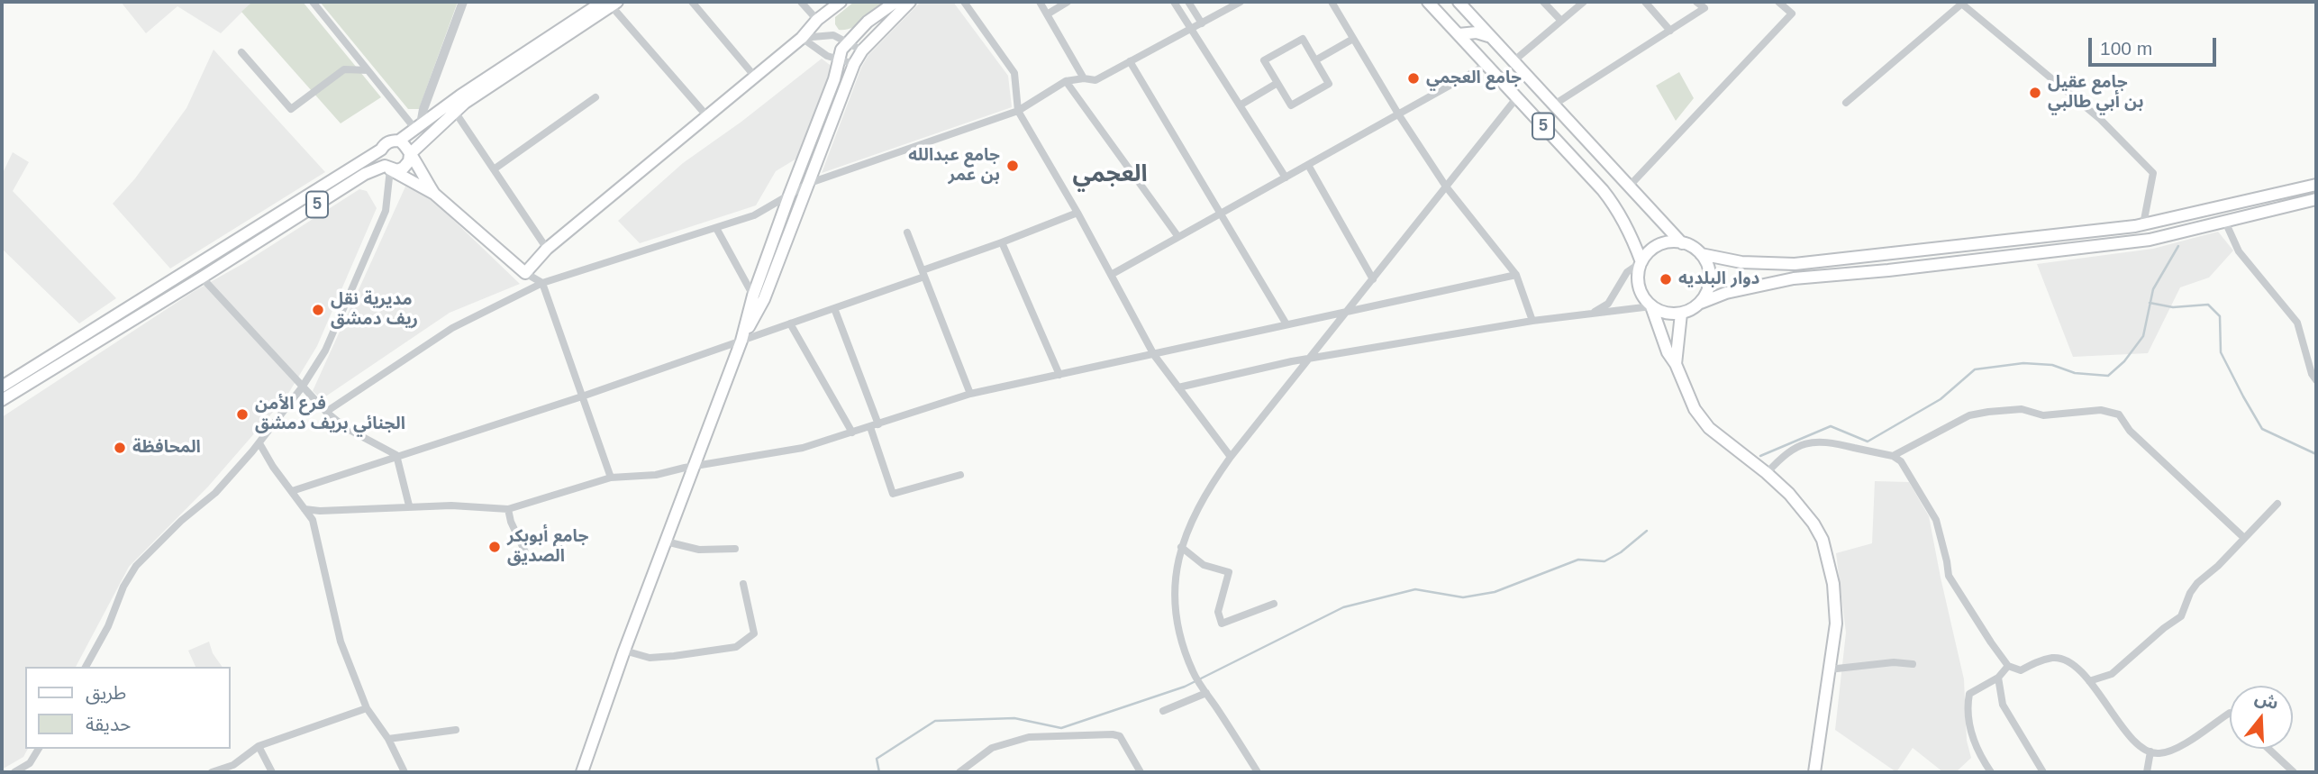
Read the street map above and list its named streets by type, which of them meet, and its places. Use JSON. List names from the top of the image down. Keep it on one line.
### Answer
{"streets":{"main road":["5"]},"districts":["العجمي"],"places":["جامع العجمي","جامع عقيل بن أبي طالبي","جامع عبدالله بن عمر","دوار البلديه","مديرية نقل ريف دمشق","فرع الأمن الجنائي بريف دمشق","المحافظة","جامع أبوبكر الصديق"],"legend":["طريق","حديقة"],"scale_bar":"100 m","north":"top"}
